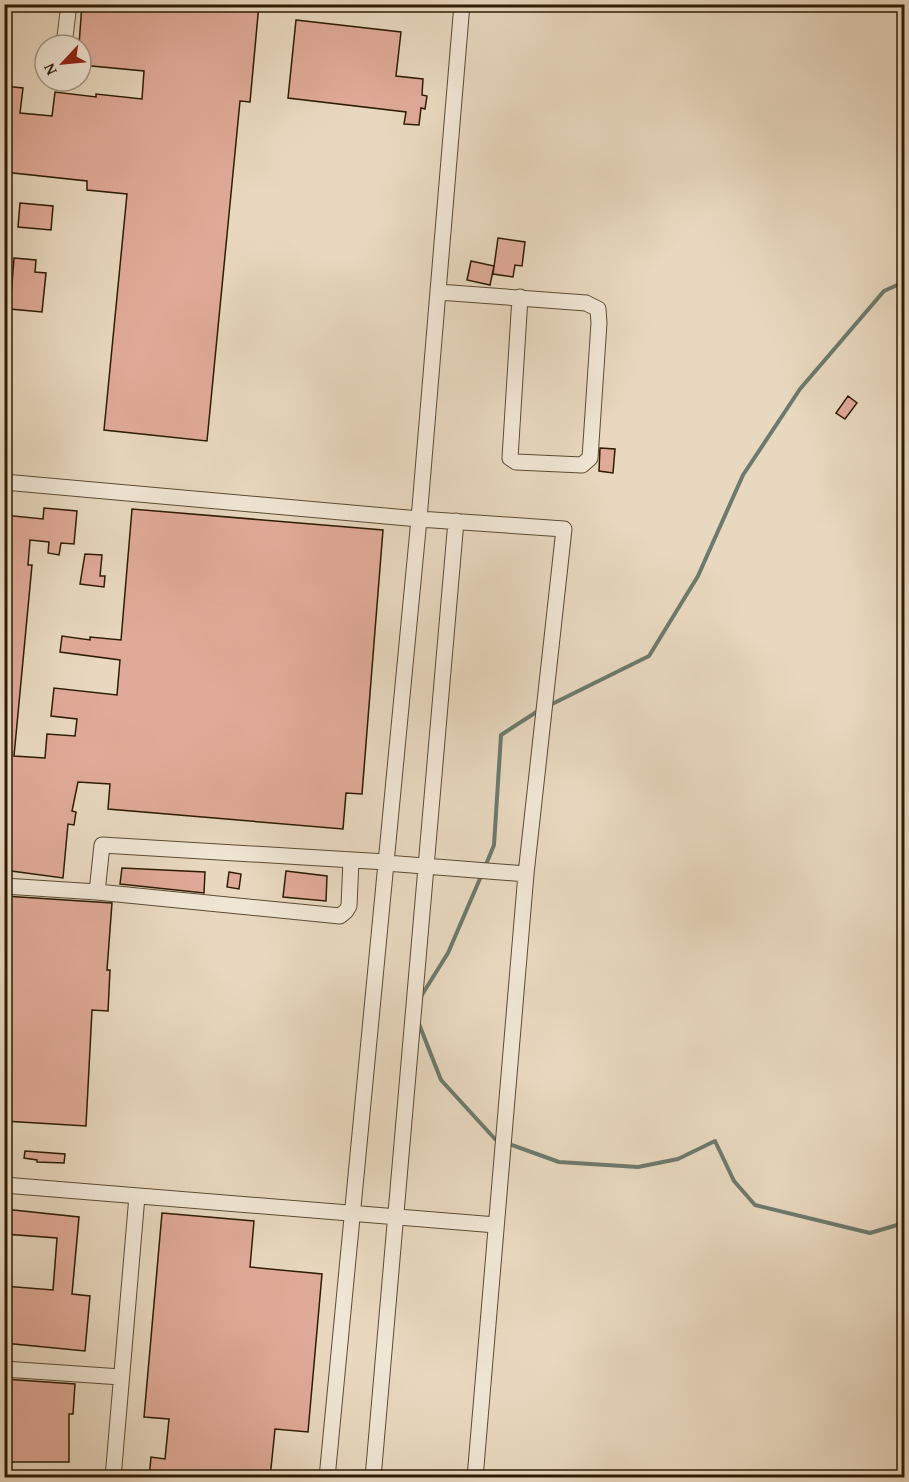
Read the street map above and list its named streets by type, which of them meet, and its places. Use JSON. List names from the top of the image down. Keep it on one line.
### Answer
{"north":"bottom left"}
